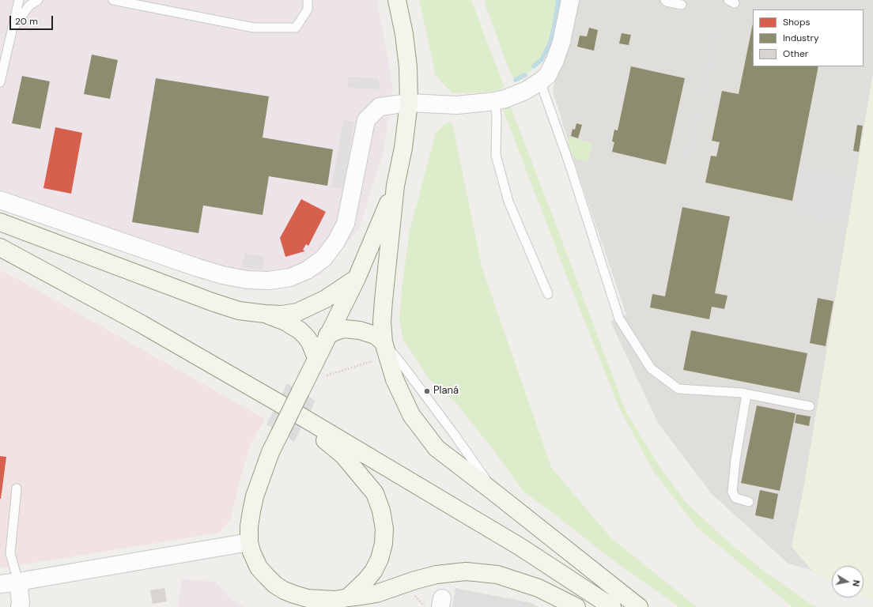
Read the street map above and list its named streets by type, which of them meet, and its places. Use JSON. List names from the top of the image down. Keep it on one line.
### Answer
{"places":["Planá"],"legend":["Shops","Industry","Other"],"scale_bar":"20 m","north":"right"}
